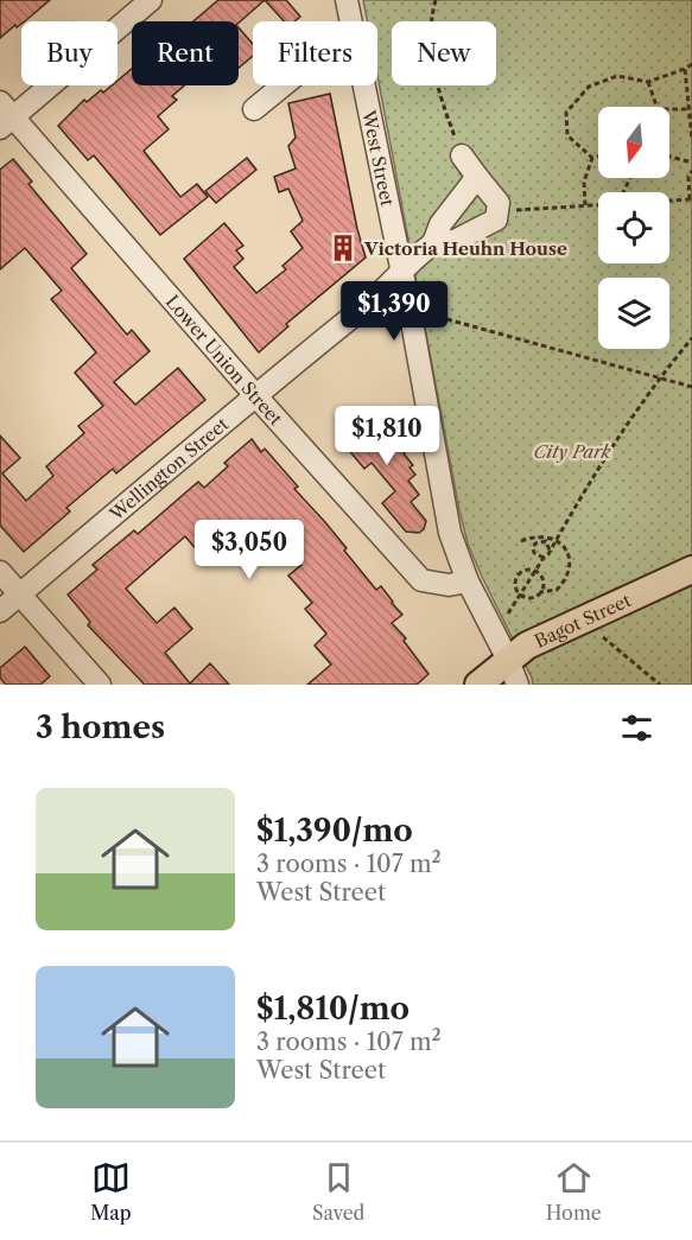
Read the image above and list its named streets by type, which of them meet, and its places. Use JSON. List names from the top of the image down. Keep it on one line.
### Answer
{"streets":{"main road":["Bagot Street"],"street":["West Street","Lower Union Street","Wellington Street"]},"crossings":[["West Street","Lower Union Street"],["West Street","Wellington Street"],["West Street","Bagot Street"],["Lower Union Street","Wellington Street"]],"parks":["City Park"],"places":{"building":["Victoria Heuhn House"]},"north":"bottom","page":{"chip":["Buy","Rent","Filters","New"],"price":["$1,390","$1,810","$3,050"],"heading":"3 homes","list":[{"name":"$1,390/mo","note":"3 rooms · 107 m² · West Street"},{"name":"$1,810/mo","note":"3 rooms · 107 m² · West Street"}],"tabs":["Map","Saved","Home"]}}
